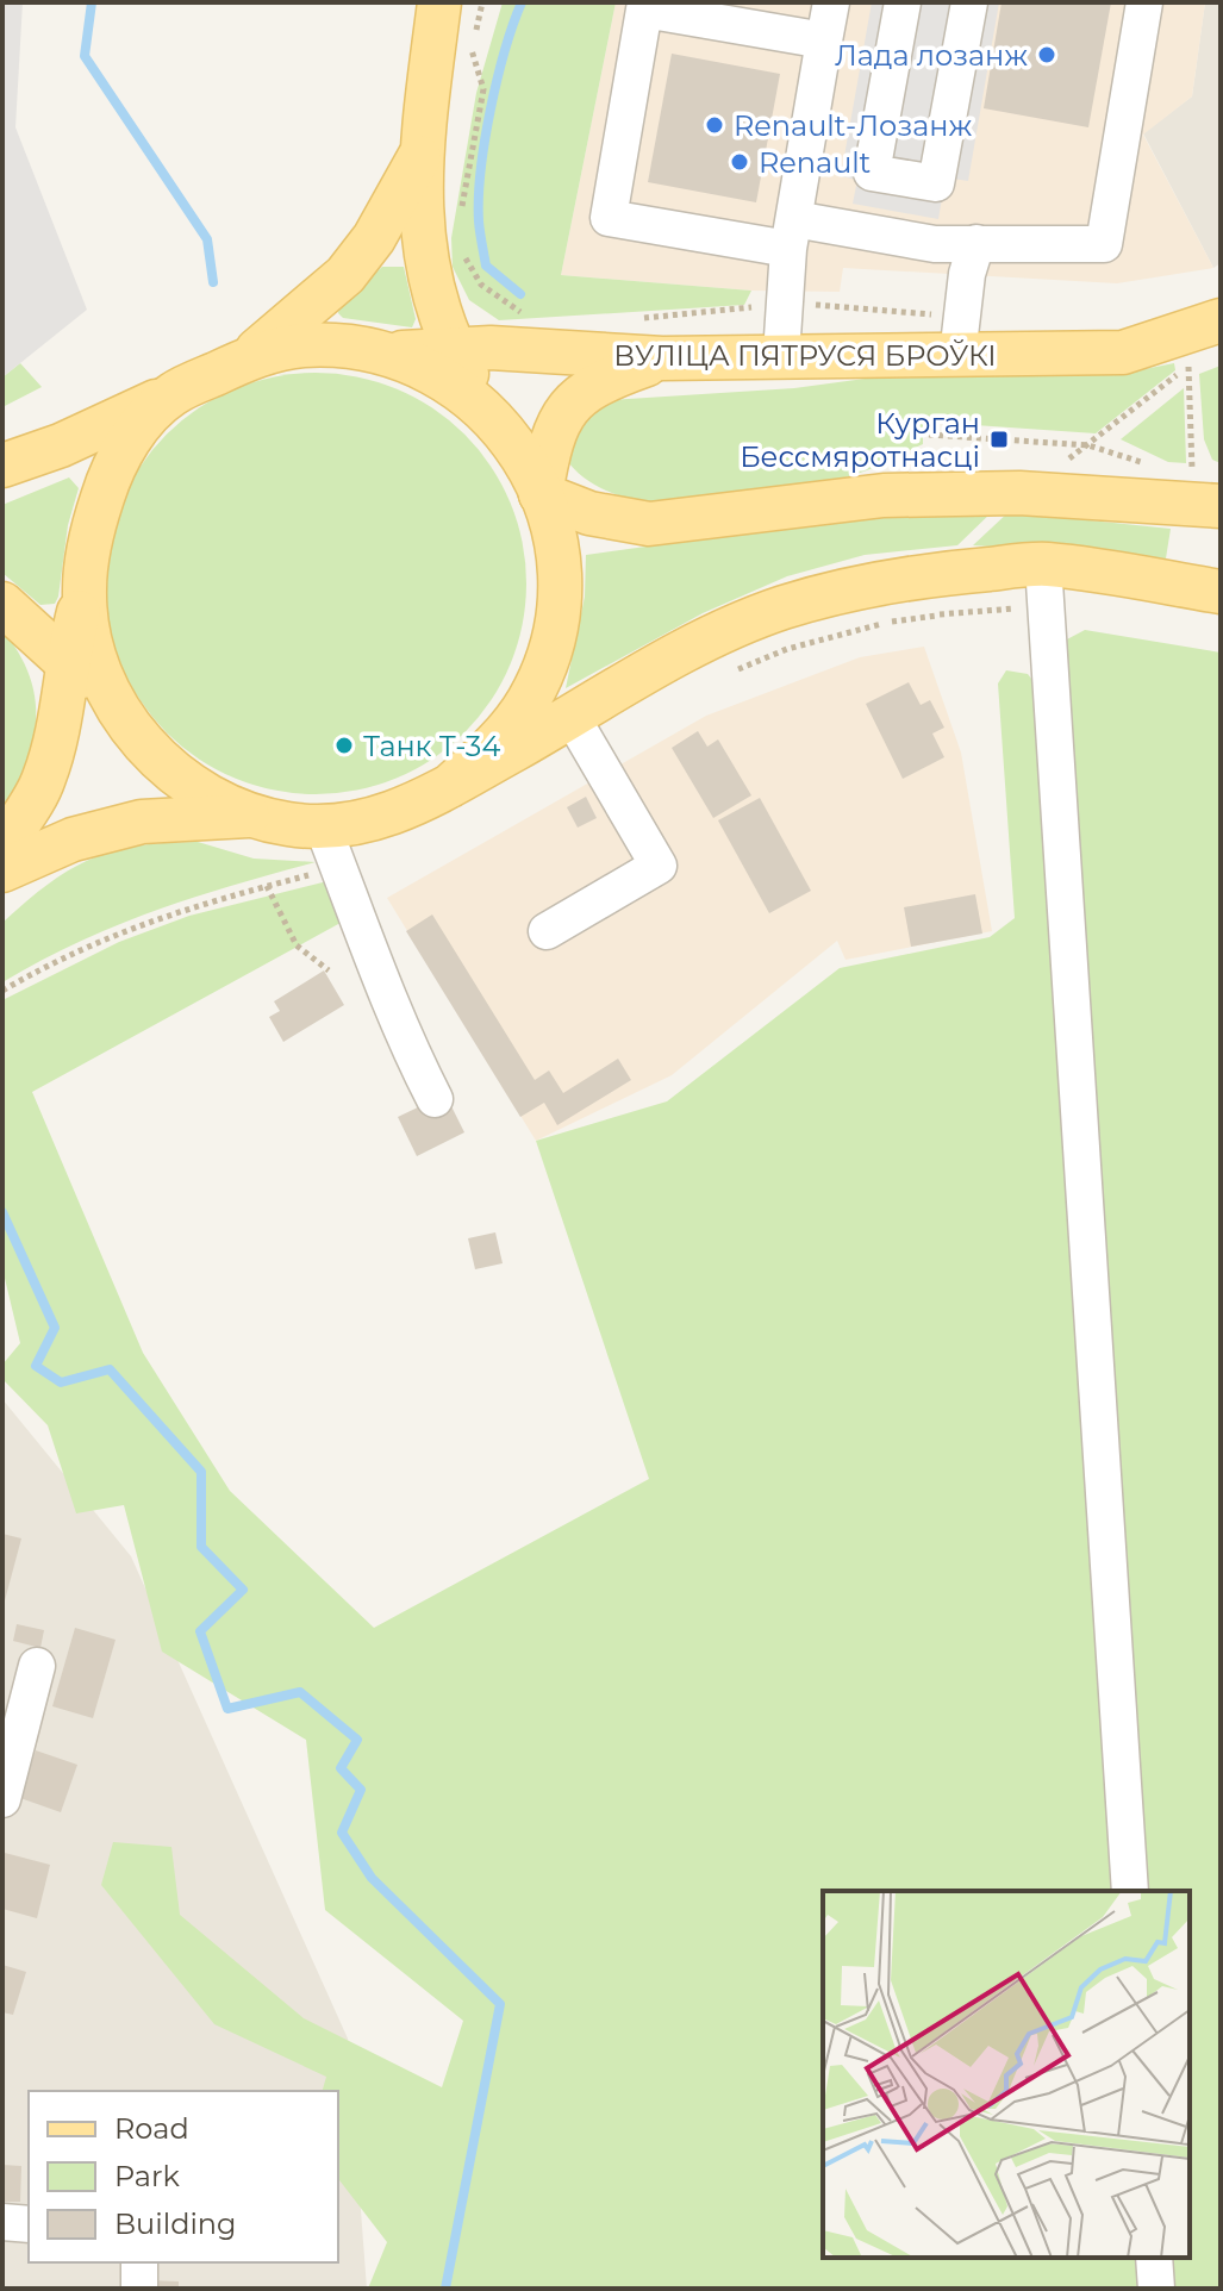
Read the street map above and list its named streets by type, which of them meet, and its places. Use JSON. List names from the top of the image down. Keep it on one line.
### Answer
{"streets":{"main road":["ВУЛІЦА ПЯТРУСЯ БРОЎКІ"]},"places":{"other":["Лада лозанж","Renault-Лозанж","Renault","Танк Т-34"],"transit":["Курган Бессмяротнасці"]},"legend":["Road","Park","Building"]}
